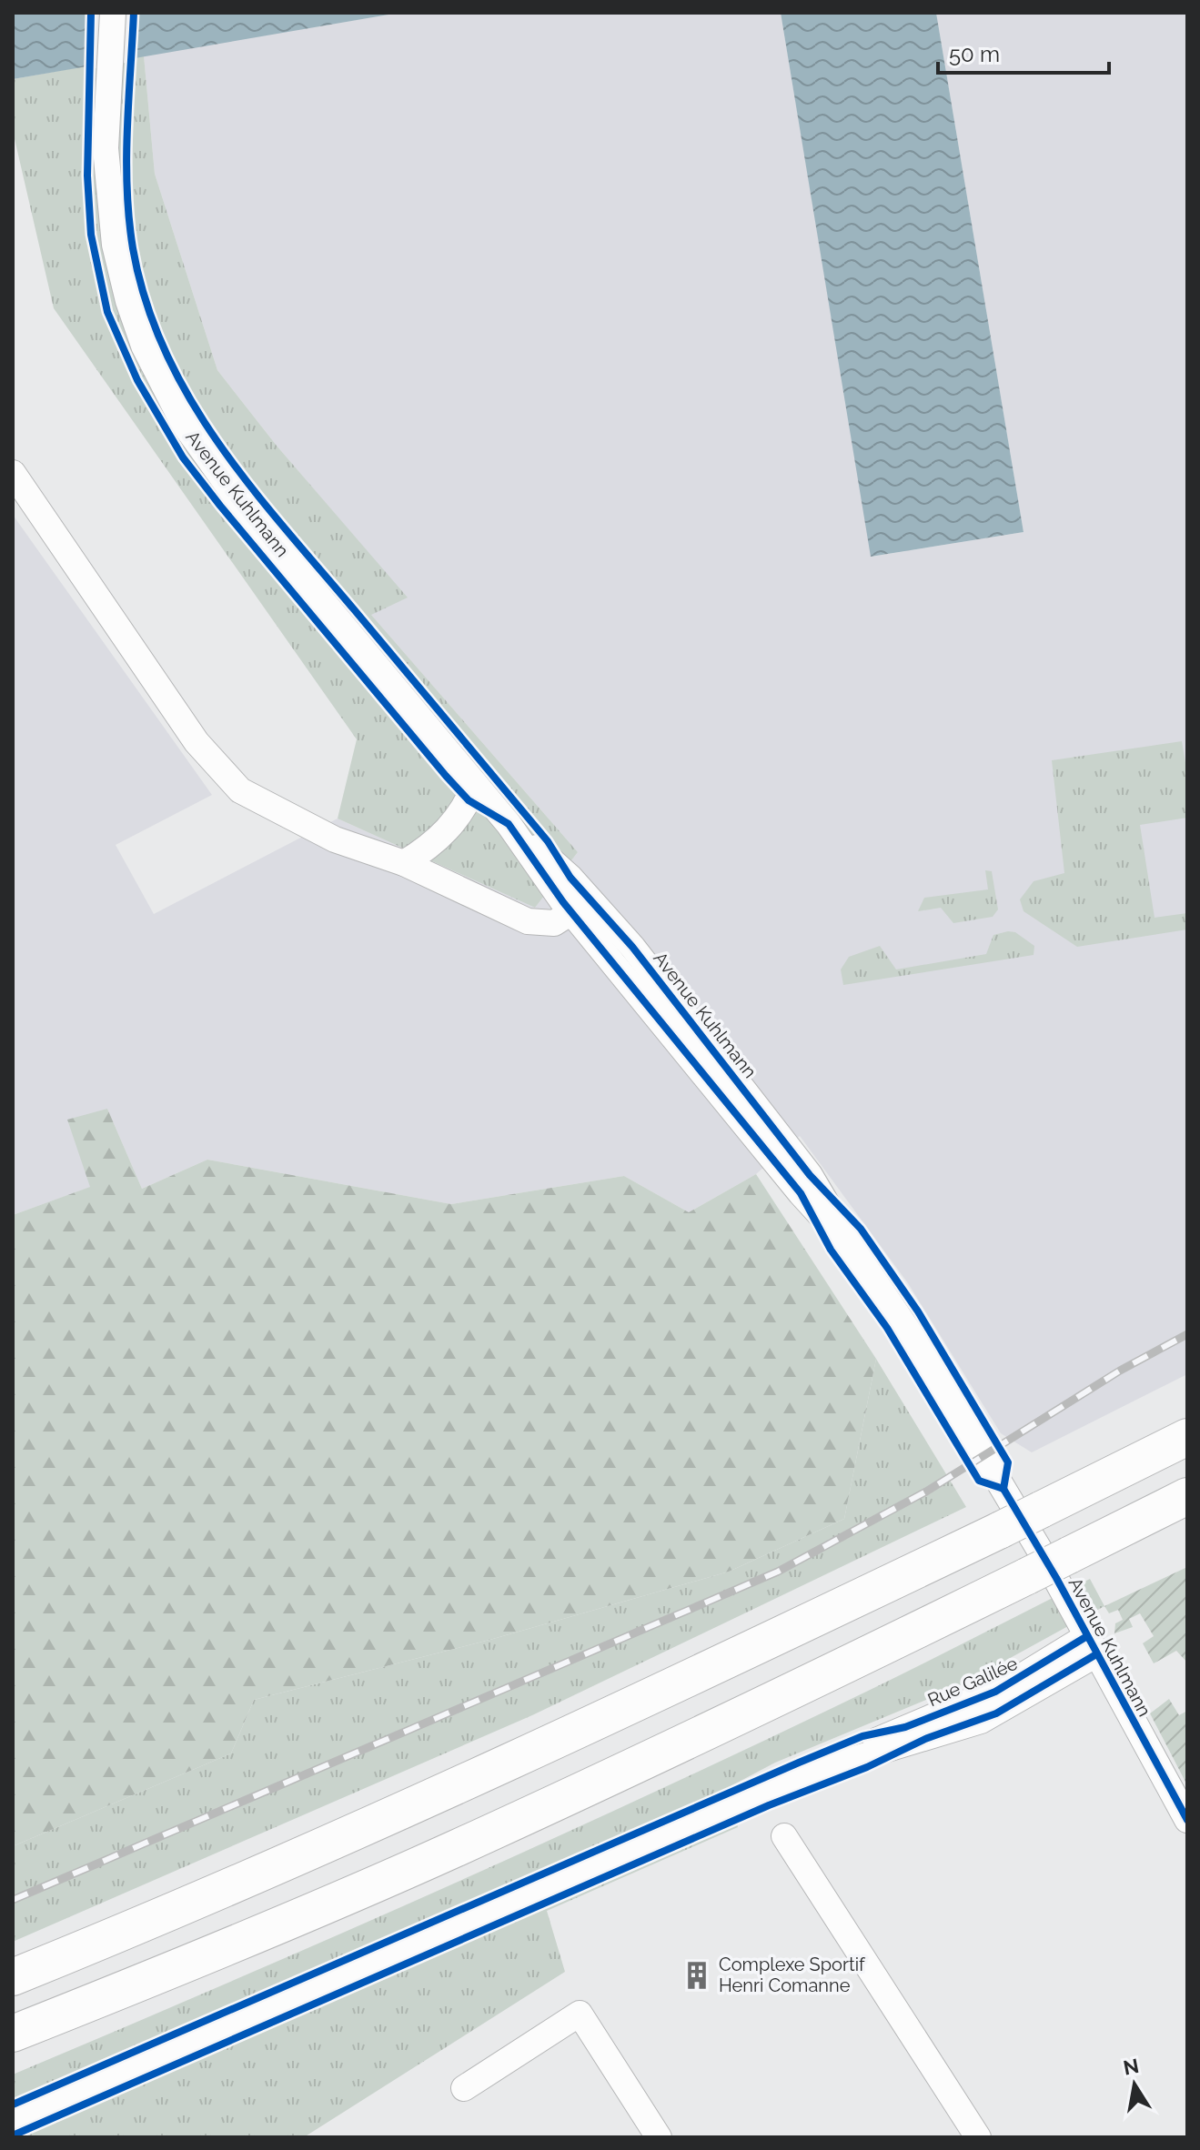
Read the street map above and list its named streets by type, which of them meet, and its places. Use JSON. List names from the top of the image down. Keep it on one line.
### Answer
{"streets":{"street":["Avenue Kuhlmann","Rue Galilée"]},"crossings":[["Avenue Kuhlmann","Rue Galilée"]],"places":{"building":["Complexe Sportif Henri Comanne"]},"scale_bar":"50 m","north":"top"}
